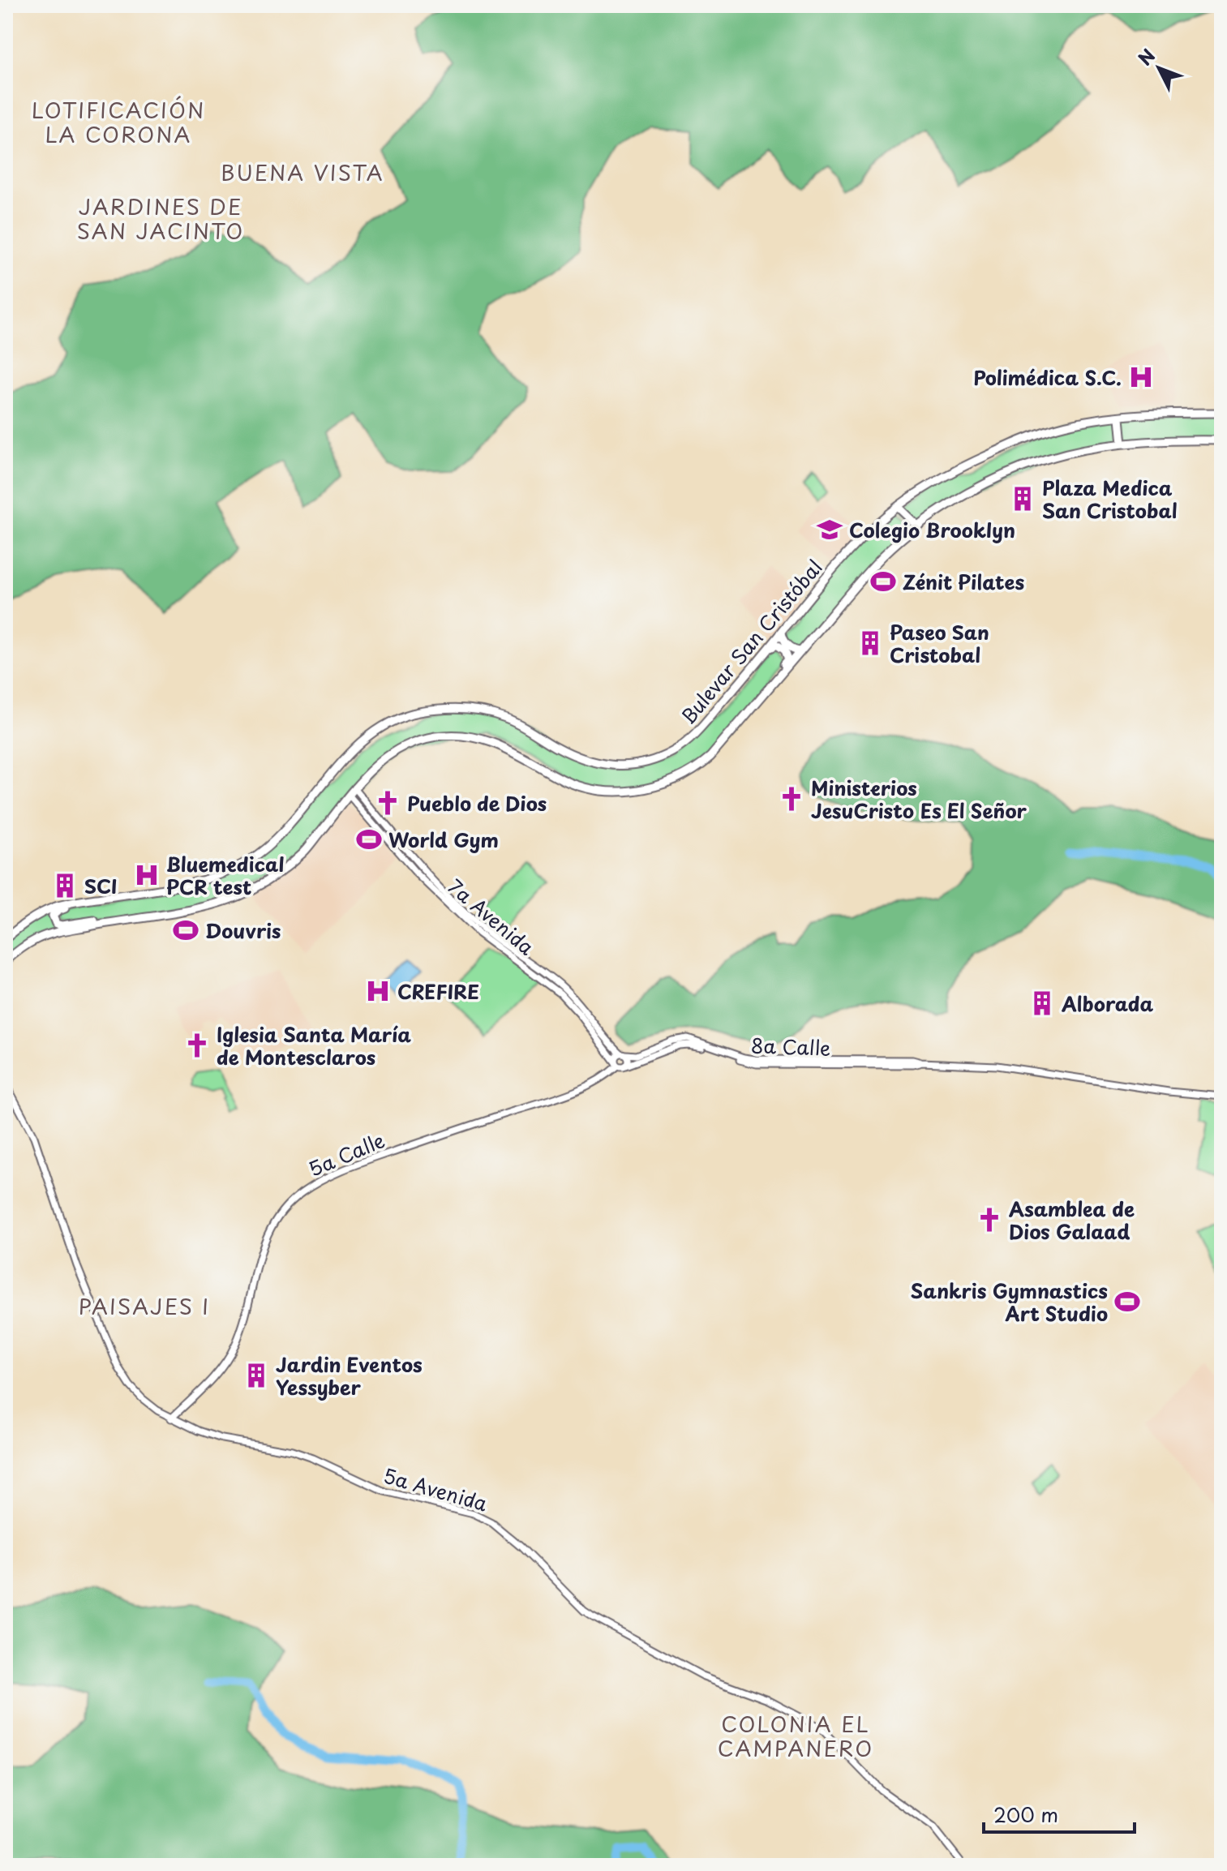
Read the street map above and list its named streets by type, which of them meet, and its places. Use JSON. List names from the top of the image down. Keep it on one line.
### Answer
{"streets":{"main road":["Bulevar San Cristóbal"],"street":["7a Avenida","8a Calle","5a Calle","5a Avenida"]},"crossings":[["7a Avenida","8a Calle"],["7a Avenida","5a Calle"],["8a Calle","5a Calle"],["5a Calle","5a Avenida"]],"districts":["LOTIFICACIÓN LA CORONA","BUENA VISTA","JARDINES DE SAN JACINTO","PAISAJES I","COLONIA EL CAMPANERO"],"places":{"hospital":["Polimédica S.C.","Bluemedical PCR test","CREFIRE"],"building":["Plaza Medica San Cristobal","Paseo San Cristobal","SCI","Alborada","Jardin Eventos Yessyber"],"school or university":["Colegio Brooklyn"],"sports":["Zénit Pilates","World Gym","Douvris","Sankris Gymnastics Art Studio"],"church":["Ministerios JesuCristo Es El Señor","Pueblo de Dios","Iglesia Santa María de Montesclaros","Asamblea de Dios Galaad"]},"scale_bar":"200 m","north":"top left"}
